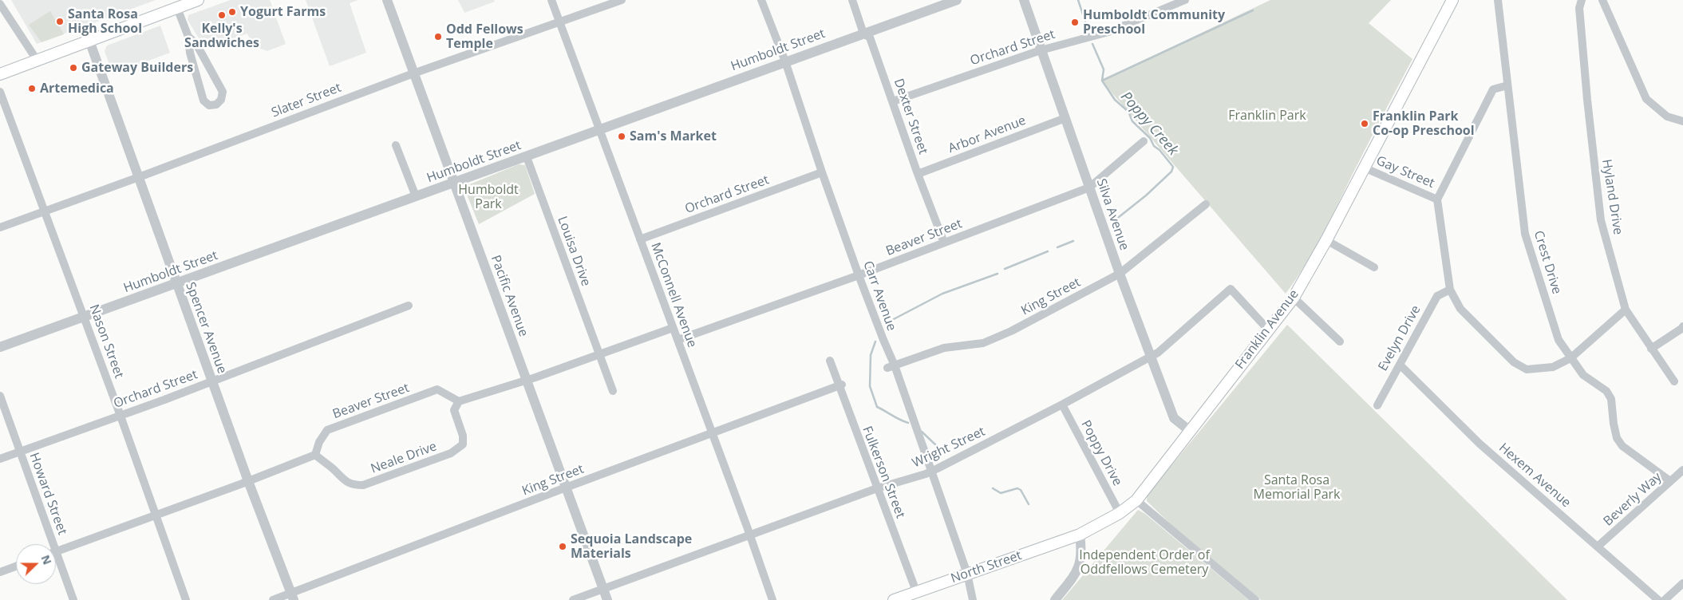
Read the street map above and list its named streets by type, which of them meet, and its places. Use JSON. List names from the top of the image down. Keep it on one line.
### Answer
{"streets":{"main road":["Franklin Avenue","North Street"],"street":["Orchard Street","Humboldt Street","Slater Street","Dexter Street","Arbor Avenue","Gay Street","Hyland Drive","Silva Avenue","Beaver Street","Louisa Drive","Crest Drive","McConnell Avenue","Pacific Avenue","Carr Avenue","King Street","Spencer Avenue","Evelyn Drive","Nason Street","Wright Street","Poppy Drive","Neale Drive","Fulkerson Street","Hexem Avenue","Howard Street","Beverly Way"]},"crossings":[["Orchard Street","Dexter Street"],["Orchard Street","Silva Avenue"],["Orchard Street","McConnell Avenue"],["Orchard Street","Carr Avenue"],["Orchard Street","Spencer Avenue"],["Orchard Street","Nason Street"],["Orchard Street","Howard Street"],["Humboldt Street","Dexter Street"],["Humboldt Street","Louisa Drive"],["Humboldt Street","McConnell Avenue"],["Humboldt Street","Pacific Avenue"],["Humboldt Street","Carr Avenue"],["Humboldt Street","Spencer Avenue"],["Humboldt Street","Nason Street"],["Slater Street","McConnell Avenue"],["Slater Street","Pacific Avenue"],["Slater Street","Spencer Avenue"],["Slater Street","Nason Street"],["Dexter Street","Arbor Avenue"],["Dexter Street","Beaver Street"],["Arbor Avenue","Silva Avenue"],["Gay Street","Franklin Avenue"],["Silva Avenue","Beaver Street"],["Silva Avenue","King Street"],["Silva Avenue","Franklin Avenue"],["Silva Avenue","Wright Street"],["Beaver Street","McConnell Avenue"],["Beaver Street","Carr Avenue"],["Beaver Street","Neale Drive"],["Crest Drive","Beverly Way"],["McConnell Avenue","King Street"],["McConnell Avenue","Wright Street"],["Pacific Avenue","King Street"],["Pacific Avenue","Wright Street"],["Carr Avenue","King Street"],["Carr Avenue","Wright Street"],["Carr Avenue","North Street"],["King Street","Spencer Avenue"],["King Street","Fulkerson Street"],["Franklin Avenue","Wright Street"],["Franklin Avenue","Poppy Drive"],["Franklin Avenue","North Street"],["Evelyn Drive","Hexem Avenue"],["Wright Street","Poppy Drive"],["Wright Street","Fulkerson Street"],["Fulkerson Street","North Street"],["Hexem Avenue","Beverly Way"]],"water":["Poppy Creek"],"parks":["Franklin Park","Humboldt Park","Santa Rosa Memorial Park","Independent Order of Oddfellows Cemetery"],"places":["Yogurt Farms","Kelly's Sandwiches","Santa Rosa High School","Humboldt Community Preschool","Odd Fellows Temple","Gateway Builders","Artemedica","Franklin Park Co-op Preschool","Sam's Market","Sequoia Landscape Materials"],"north":"right"}
